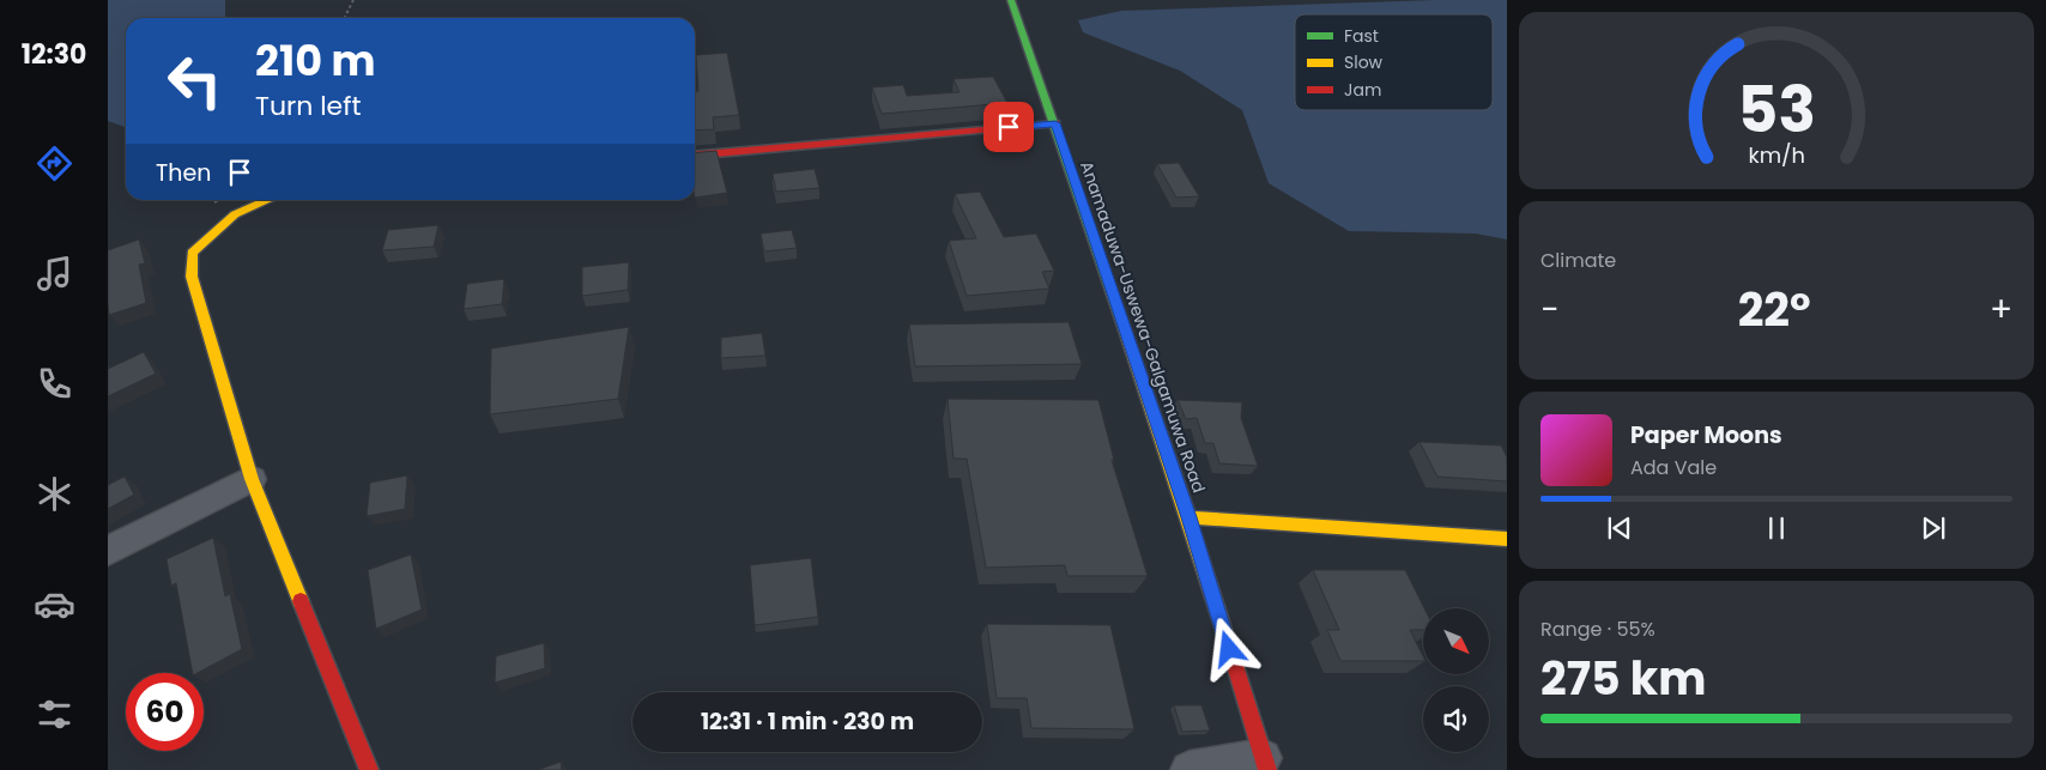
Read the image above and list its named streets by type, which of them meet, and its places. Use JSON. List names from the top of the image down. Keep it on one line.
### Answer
{"streets":{"street":["Anamaduwa-Uswewa-Galgamuwa Road"]},"legend":["Fast","Slow","Jam"],"north":"bottom right","page":{"tabs":"12:30","turn":["210 m","Turn left"],"then":"Then","tile":["Climate",["Range · 55%","275 km"]],"heat":["−","22°","+"],"song":["Paper Moons","Ada Vale"],"limit":"60","trip":"12:31 · 1 min · 230 m","gauge":["53","km/h"]}}
